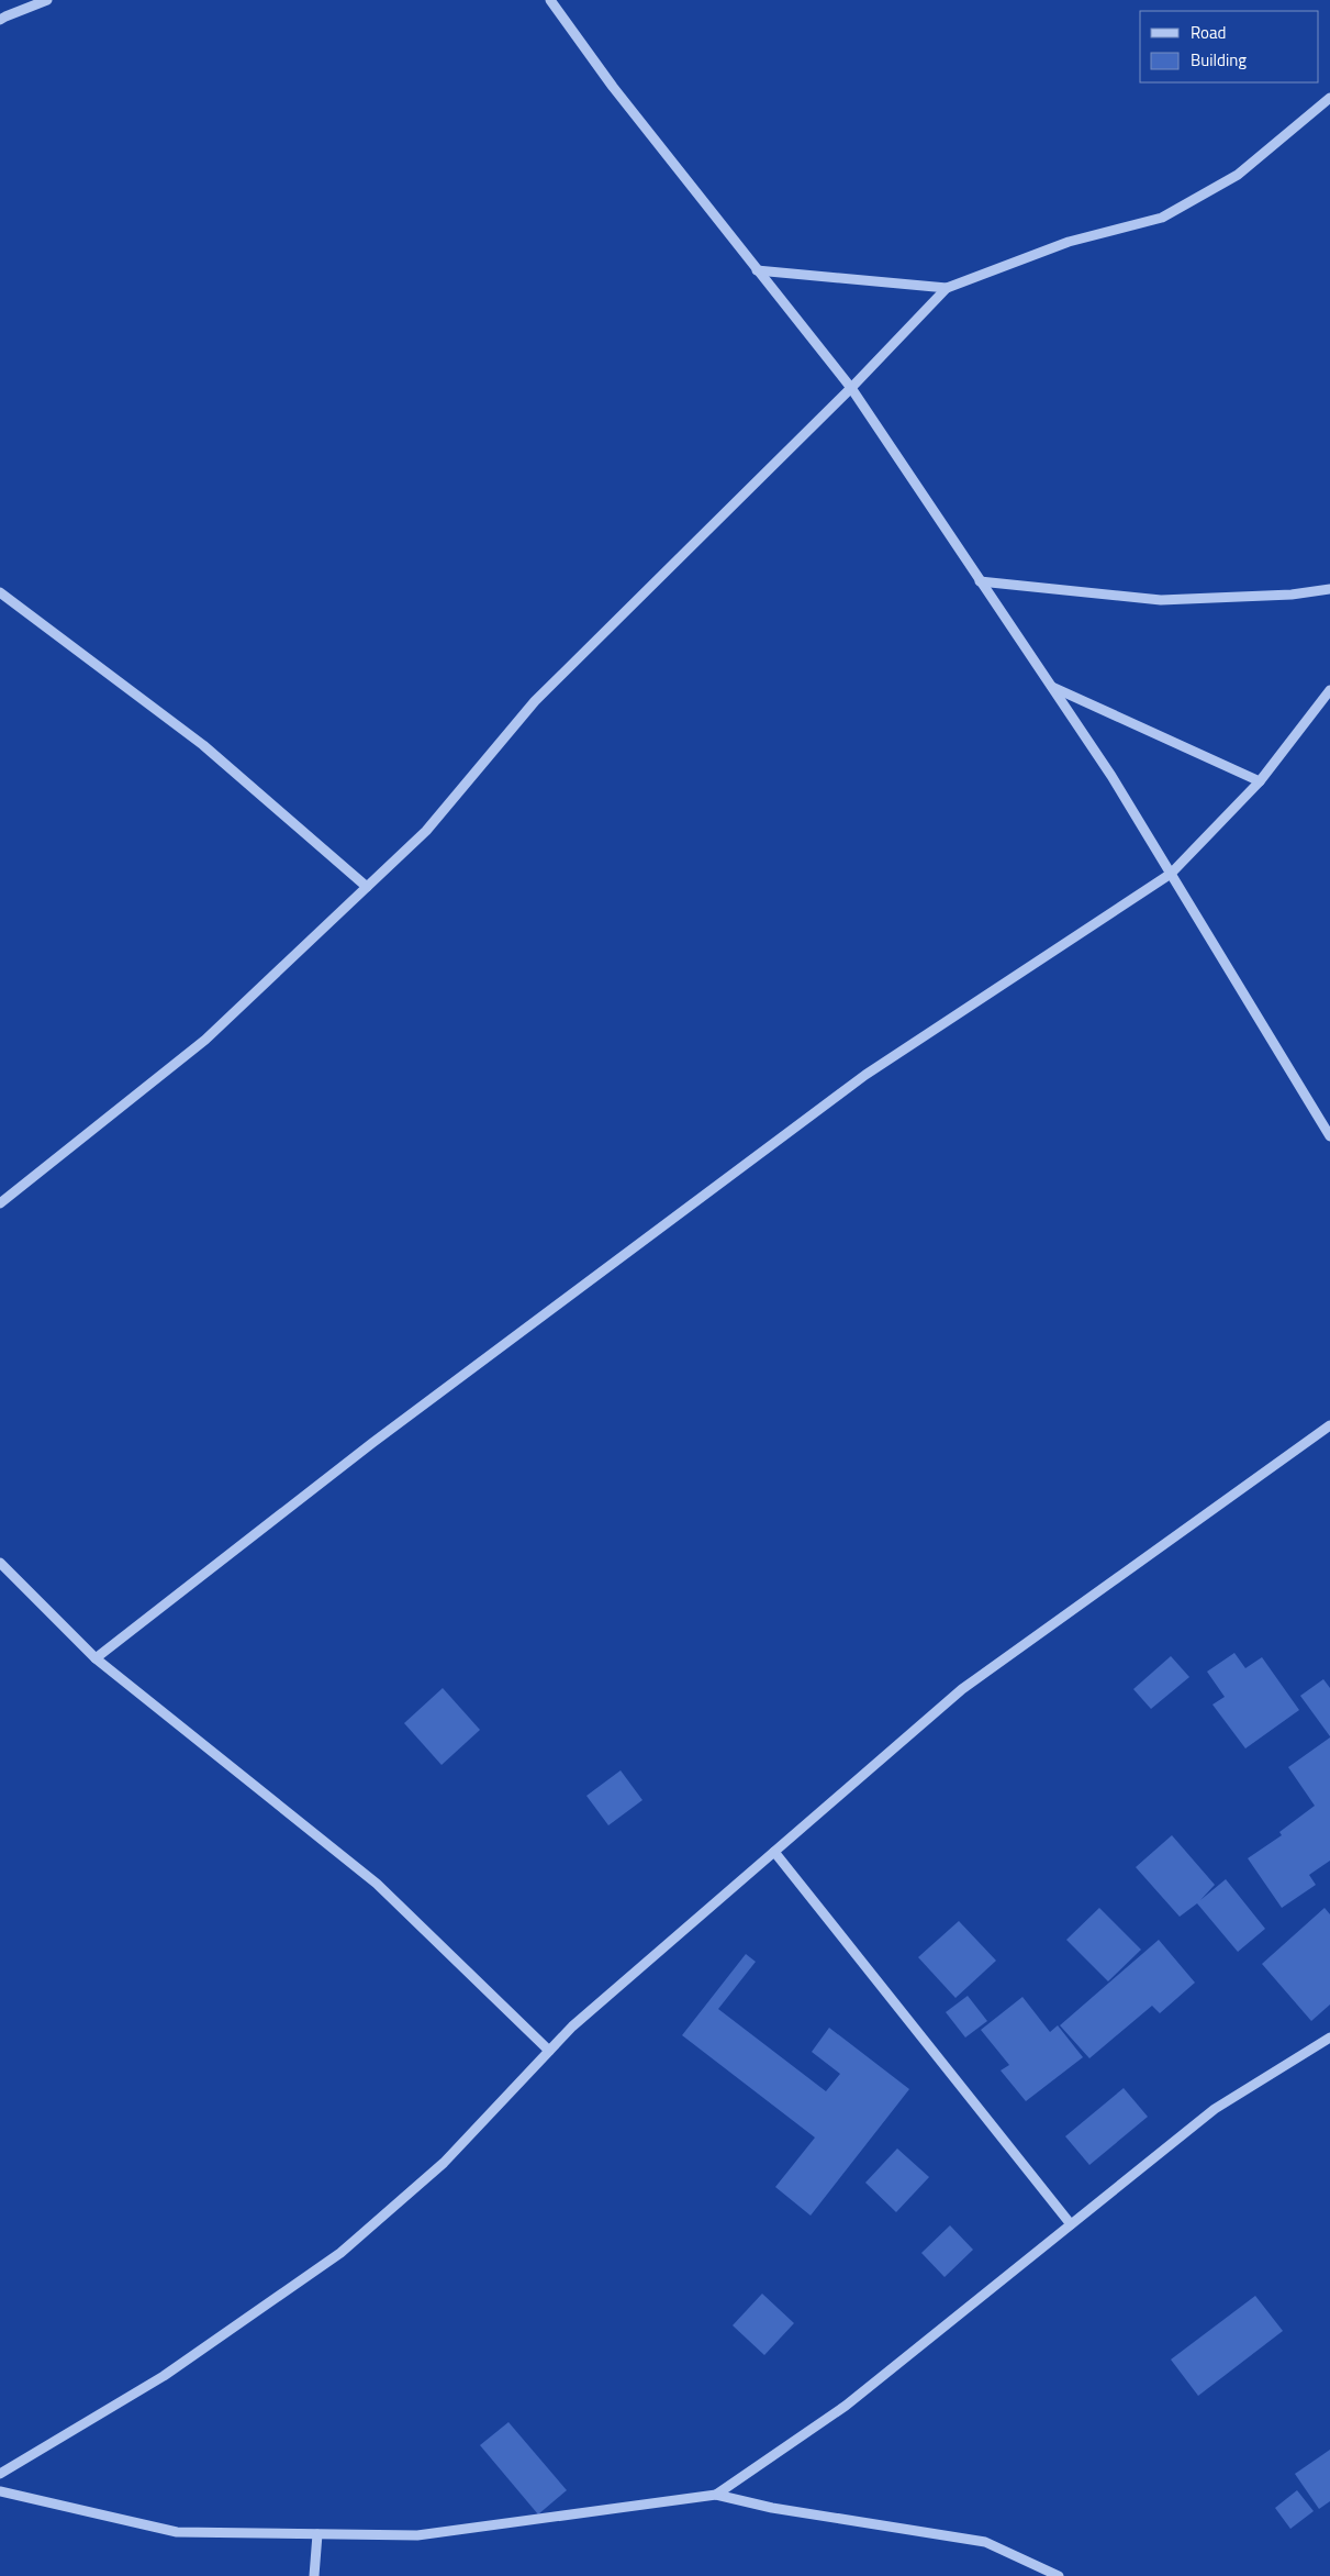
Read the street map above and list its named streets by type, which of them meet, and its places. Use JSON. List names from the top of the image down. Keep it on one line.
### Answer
{"legend":["Road","Building"]}
